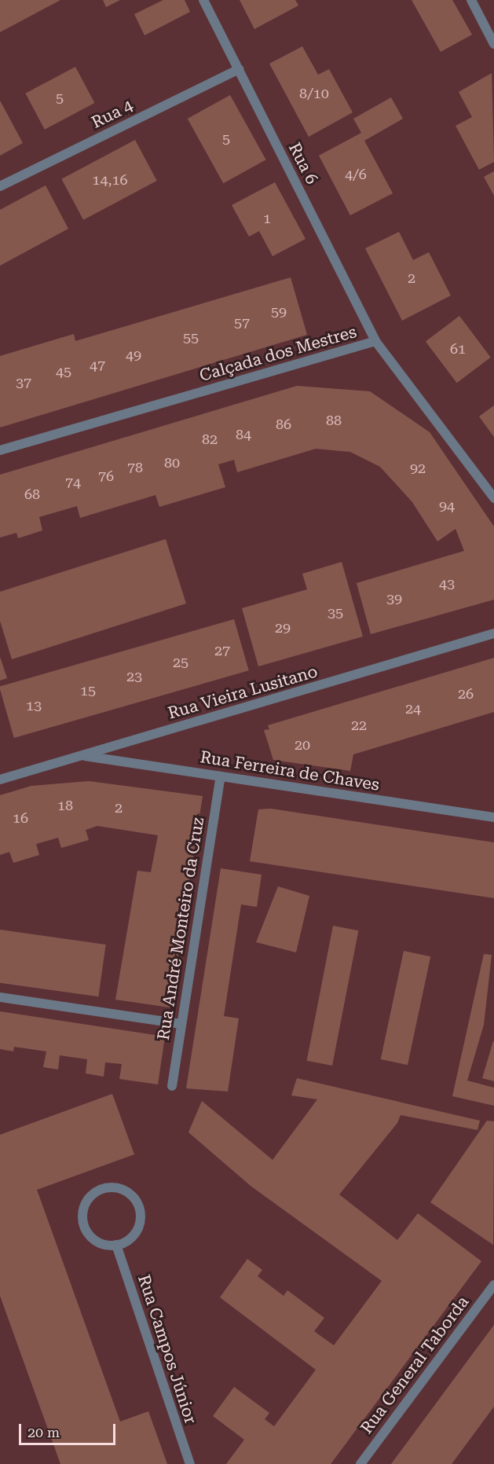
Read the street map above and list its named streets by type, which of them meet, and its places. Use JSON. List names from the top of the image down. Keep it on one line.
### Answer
{"streets":{"street":["Rua 4","Rua 6","Calçada dos Mestres","Rua Vieira Lusitano","Rua Ferreira de Chaves","Rua André Monteiro da Cruz","Rua Campos Júnior","Rua General Taborda"]},"crossings":[["Rua 4","Rua 6"],["Rua 6","Calçada dos Mestres"],["Rua Vieira Lusitano","Rua Ferreira de Chaves"],["Rua Ferreira de Chaves","Rua André Monteiro da Cruz"]],"house_numbers":["8/10","5","5","4/6","14,16","1","2","59","57","55","61","49","47","45","37","88","86","84","82","80","78","92","76","74","68","94","43","39","35","29","27","25","23","15","26","13","24","22","20","18","2","16"],"scale_bar":"20 m"}
